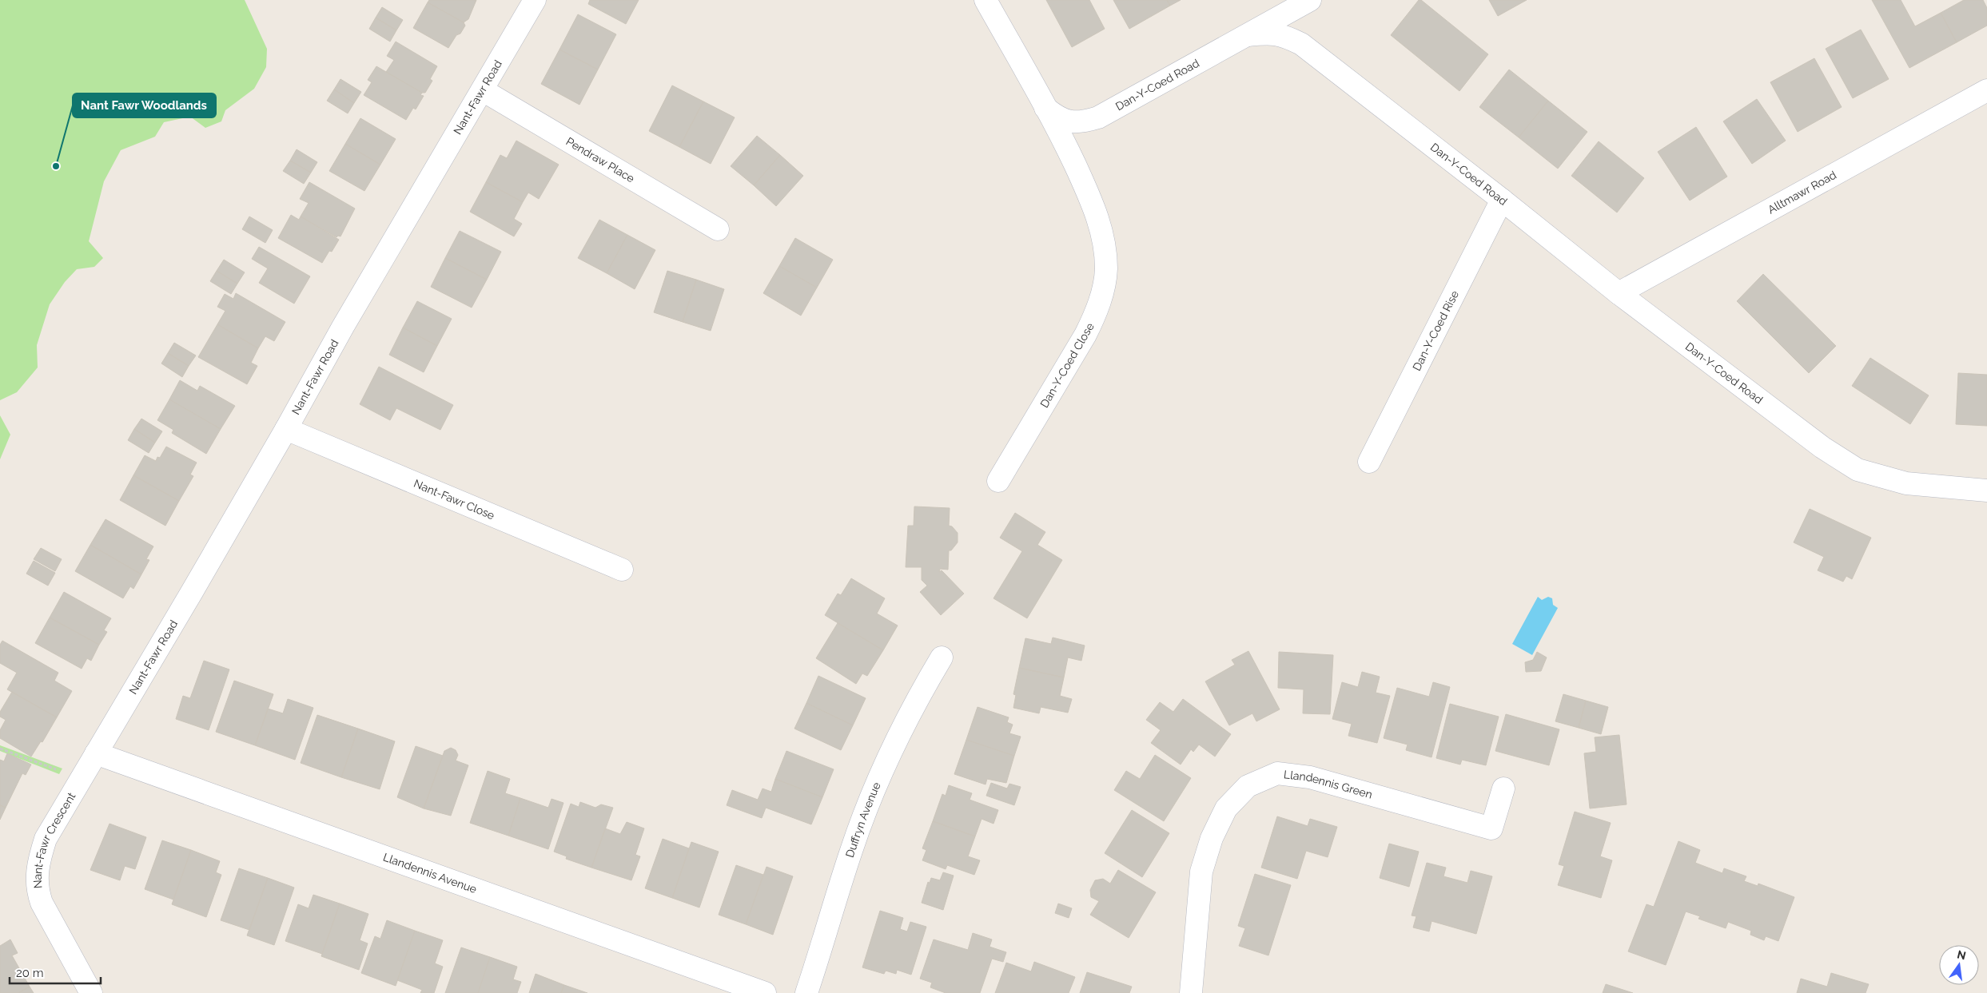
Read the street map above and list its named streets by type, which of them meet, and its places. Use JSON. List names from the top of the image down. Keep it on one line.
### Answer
{"streets":{"street":["Dan-Y-Coed Road","Nant-Fawr Road","Pendraw Place","Alltmawr Road","Dan-Y-Coed Rise","Dan-Y-Coed Close","Nant-Fawr Close","Llandennis Green","Duffryn Avenue","Nant-Fawr Crescent","Llandennis Avenue"]},"crossings":[["Dan-Y-Coed Road","Alltmawr Road"],["Dan-Y-Coed Road","Dan-Y-Coed Rise"],["Dan-Y-Coed Road","Dan-Y-Coed Close"],["Nant-Fawr Road","Pendraw Place"],["Nant-Fawr Road","Nant-Fawr Close"],["Nant-Fawr Road","Nant-Fawr Crescent"],["Nant-Fawr Road","Llandennis Avenue"],["Nant-Fawr Crescent","Llandennis Avenue"]],"places":["Nant Fawr Woodlands"],"scale_bar":"20 m","north":"top"}
